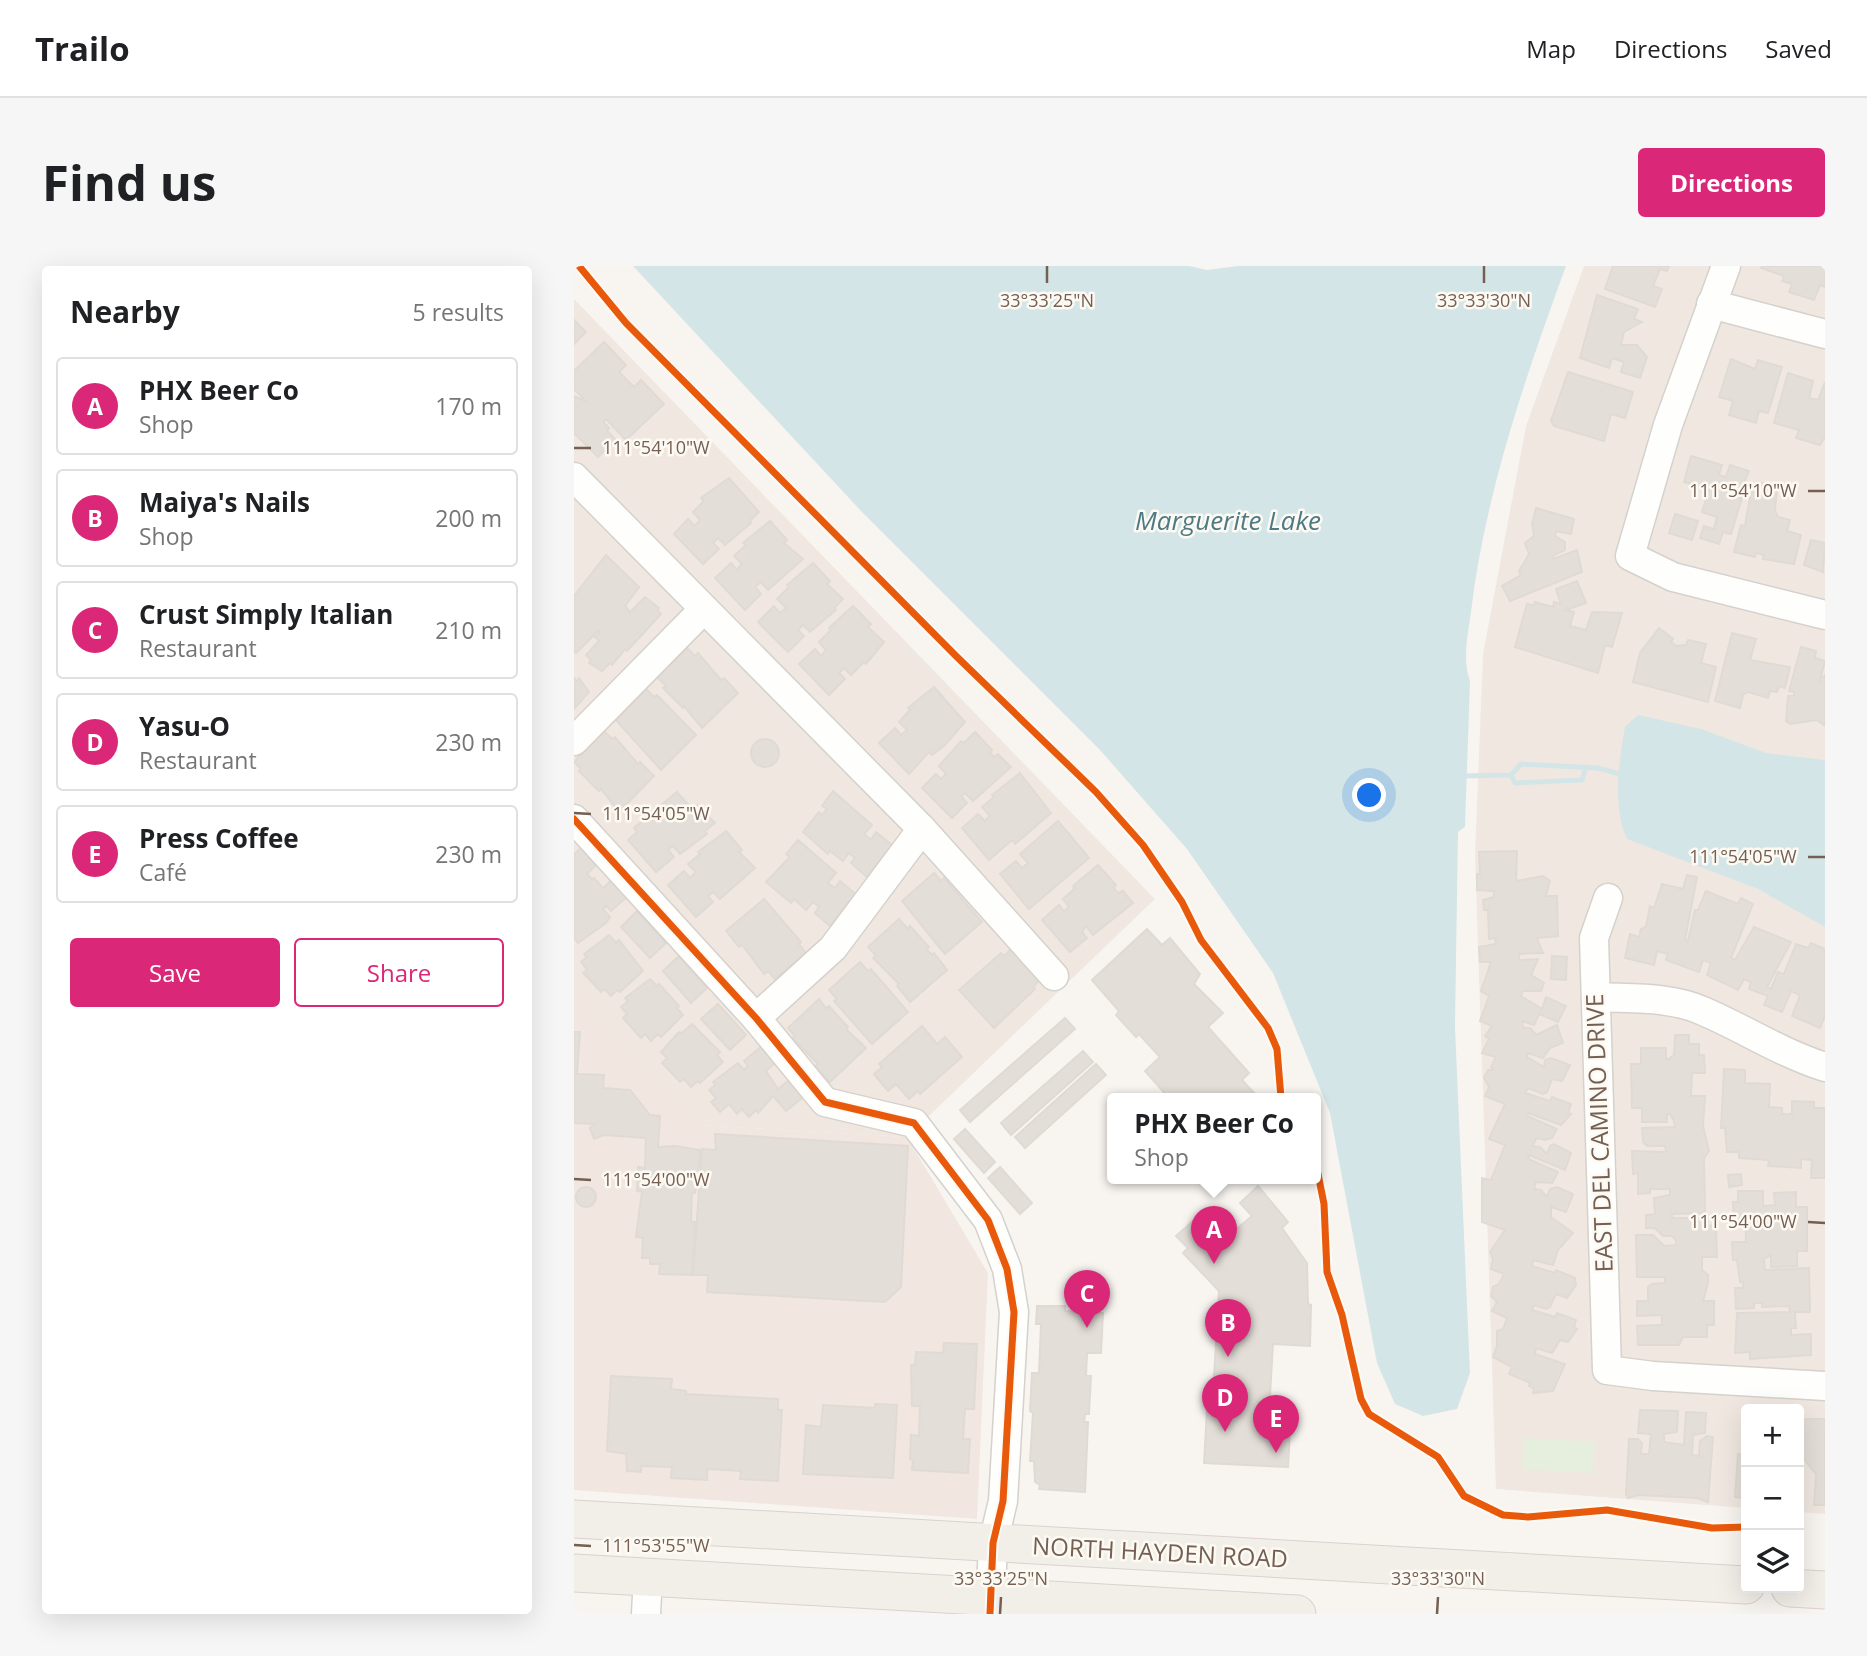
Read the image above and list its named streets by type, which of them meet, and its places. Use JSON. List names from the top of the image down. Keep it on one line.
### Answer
{"streets":{"main road":["NORTH HAYDEN ROAD"],"street":["EAST DEL CAMINO DRIVE"]},"water":["Marguerite Lake"],"page":{"header":"Trailo","nav":["Map","Directions","Saved"],"buttons":["Directions",["Save","Share"]],"title":"Find us","heading":["Nearby","5 results"],"list":[{"mark":"A","name":"PHX Beer Co","note":"Shop","value":"170 m"},{"mark":"B","name":"Maiya's Nails","note":"Shop","value":"200 m"},{"mark":"C","name":"Crust Simply Italian","note":"Restaurant","value":"210 m"},{"mark":"D","name":"Yasu-O","note":"Restaurant","value":"230 m"},{"mark":"E","name":"Press Coffee","note":"Café","value":"230 m"}],"popup":["PHX Beer Co","Shop"],"pins":["A","C","B","D","E"],"map_buttons":["+","−"]},"coordinates":["33°33'25\"N","33°33'30\"N","111°54'10\"W","111°54'05\"W","111°54'00\"W","111°53'55\"W"]}
